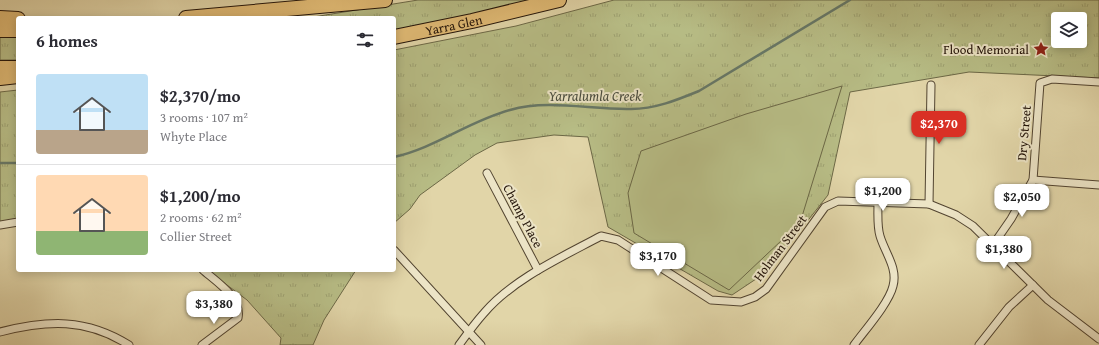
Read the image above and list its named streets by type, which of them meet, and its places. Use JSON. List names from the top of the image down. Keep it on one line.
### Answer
{"streets":{"highway":["Yarra Glen"],"street":["Dry Street","Champ Place","Holman Street"]},"crossings":[["Dry Street","Holman Street"],["Champ Place","Holman Street"]],"water":["Yarralumla Creek"],"places":{"place":["Flood Memorial"]},"page":{"heading":"6 homes","list":[{"name":"$2,370/mo","note":"3 rooms · 107 m² · Whyte Place"},{"name":"$1,200/mo","note":"2 rooms · 62 m² · Collier Street"}],"price":["$2,370","$1,200","$2,050","$1,380","$3,170","$3,380"]}}
